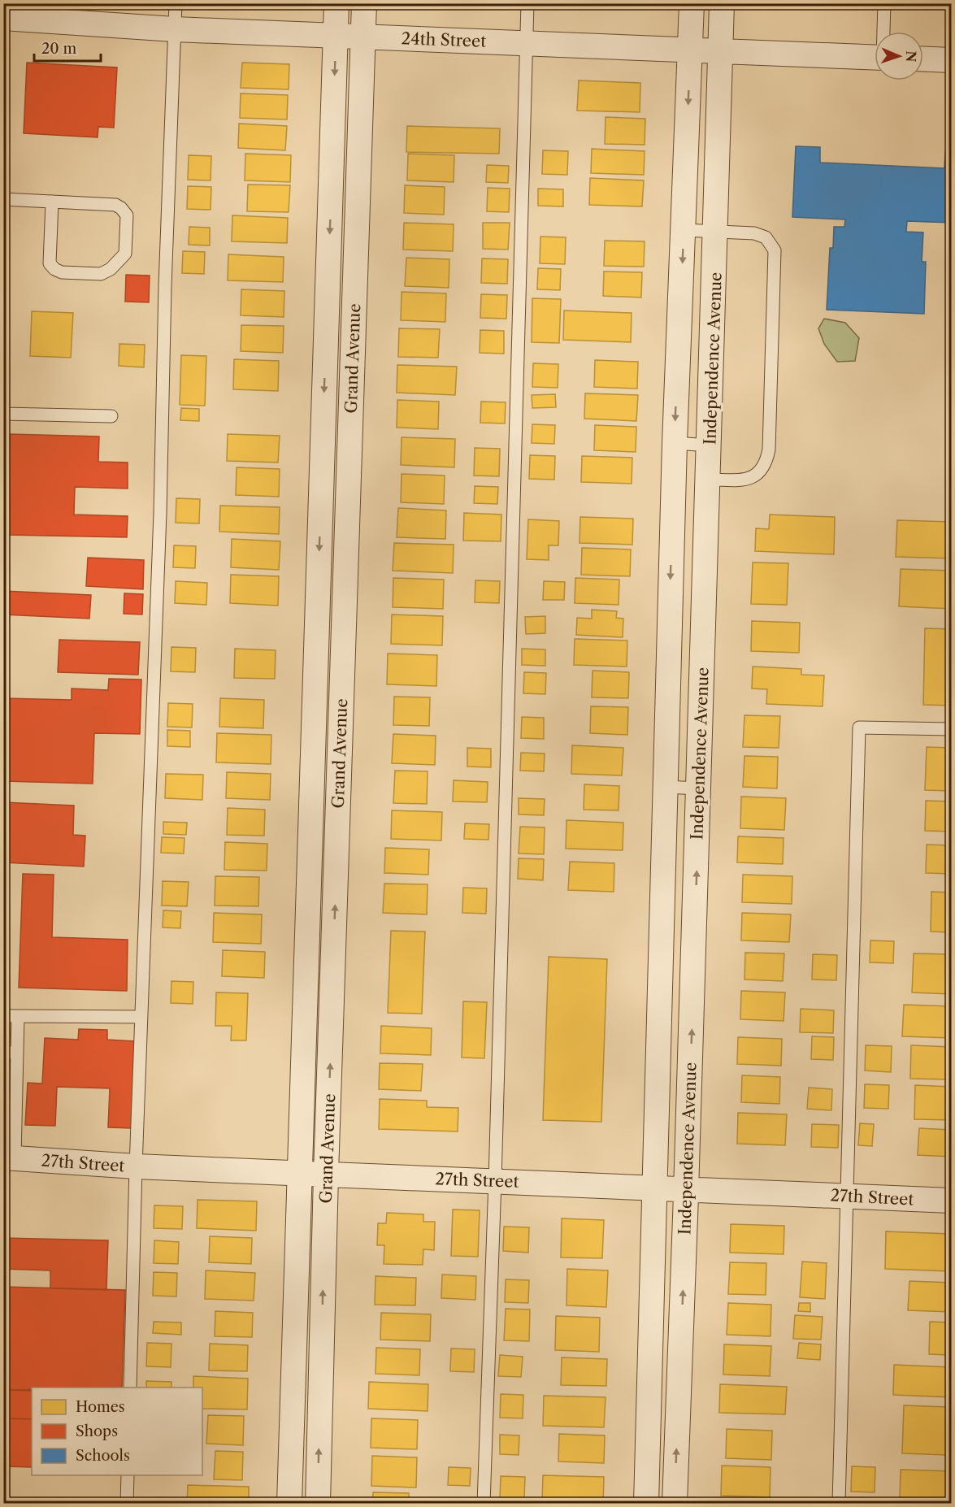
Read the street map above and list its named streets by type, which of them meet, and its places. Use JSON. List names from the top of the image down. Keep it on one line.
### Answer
{"streets":{"street":["24th Street","Grand Avenue","Independence Avenue","27th Street"]},"crossings":[["24th Street","Grand Avenue"],["24th Street","Independence Avenue"],["Grand Avenue","27th Street"],["Independence Avenue","27th Street"]],"legend":["Homes","Shops","Schools"],"scale_bar":"20 m","north":"right"}
